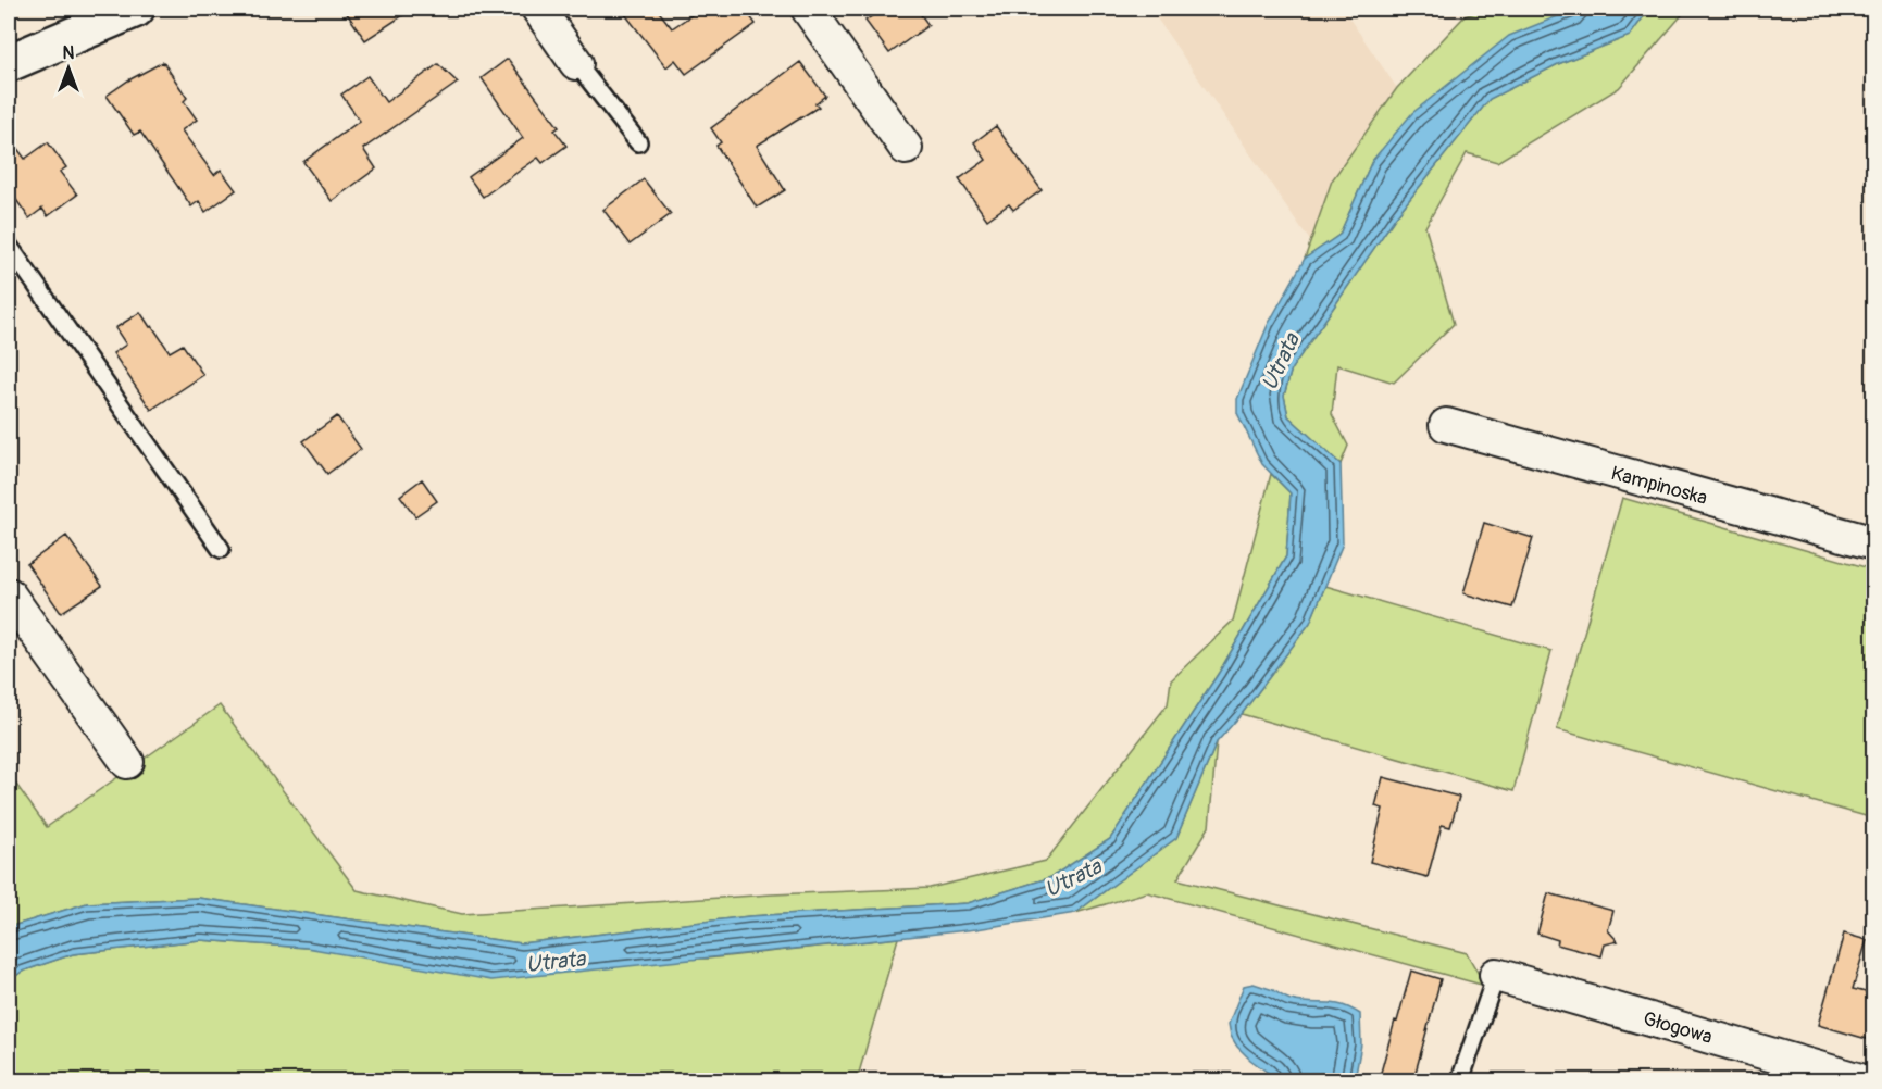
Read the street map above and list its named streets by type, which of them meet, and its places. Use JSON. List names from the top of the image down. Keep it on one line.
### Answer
{"streets":{"street":["Kampinoska","Głogowa"]},"water":["Utrata"],"north":"top"}
